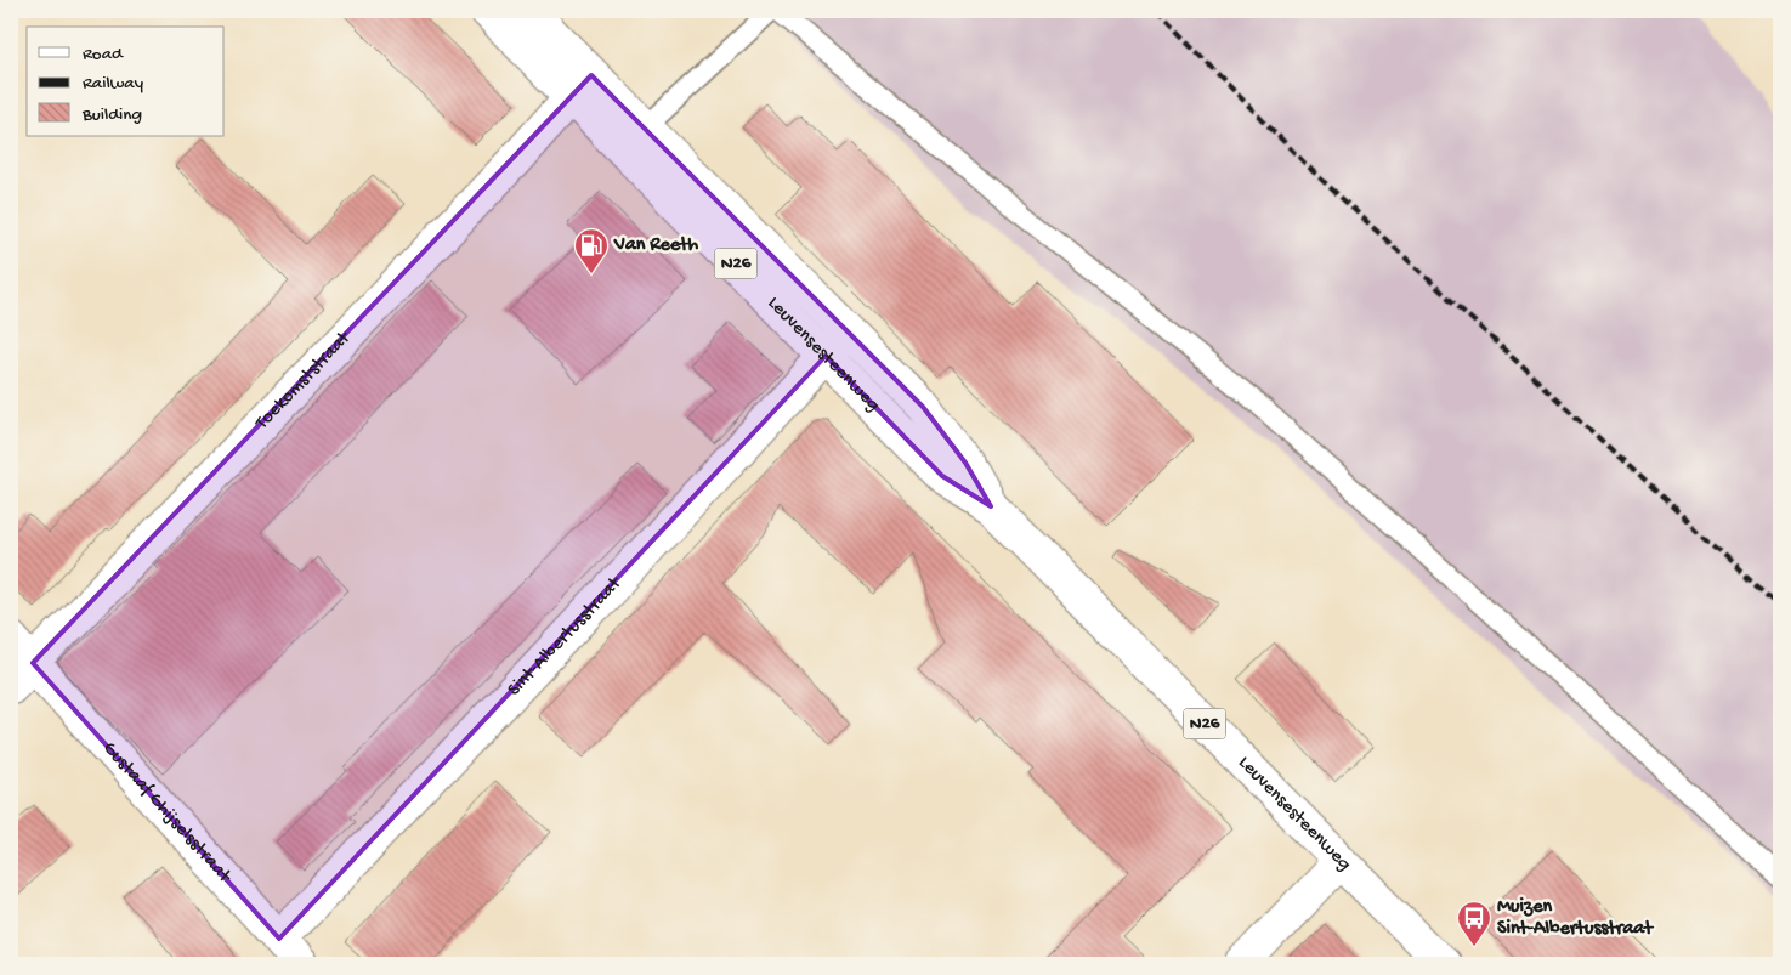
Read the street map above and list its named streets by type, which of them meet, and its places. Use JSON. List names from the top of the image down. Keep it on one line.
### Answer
{"streets":{"street":["N26","Leuvensesteenweg","Toekomststraat","Sint-Albertusstraat","Gustaaf Ghijselsstraat"]},"crossings":[["Leuvensesteenweg","Toekomststraat"],["Leuvensesteenweg","Sint-Albertusstraat"],["Toekomststraat","Gustaaf Ghijselsstraat"],["Sint-Albertusstraat","Gustaaf Ghijselsstraat"]],"places":{"fuel station":["Van Reeth"],"bus stop":["Muizen Sint-Albertusstraat"]},"legend":["Road","Railway","Building"]}
